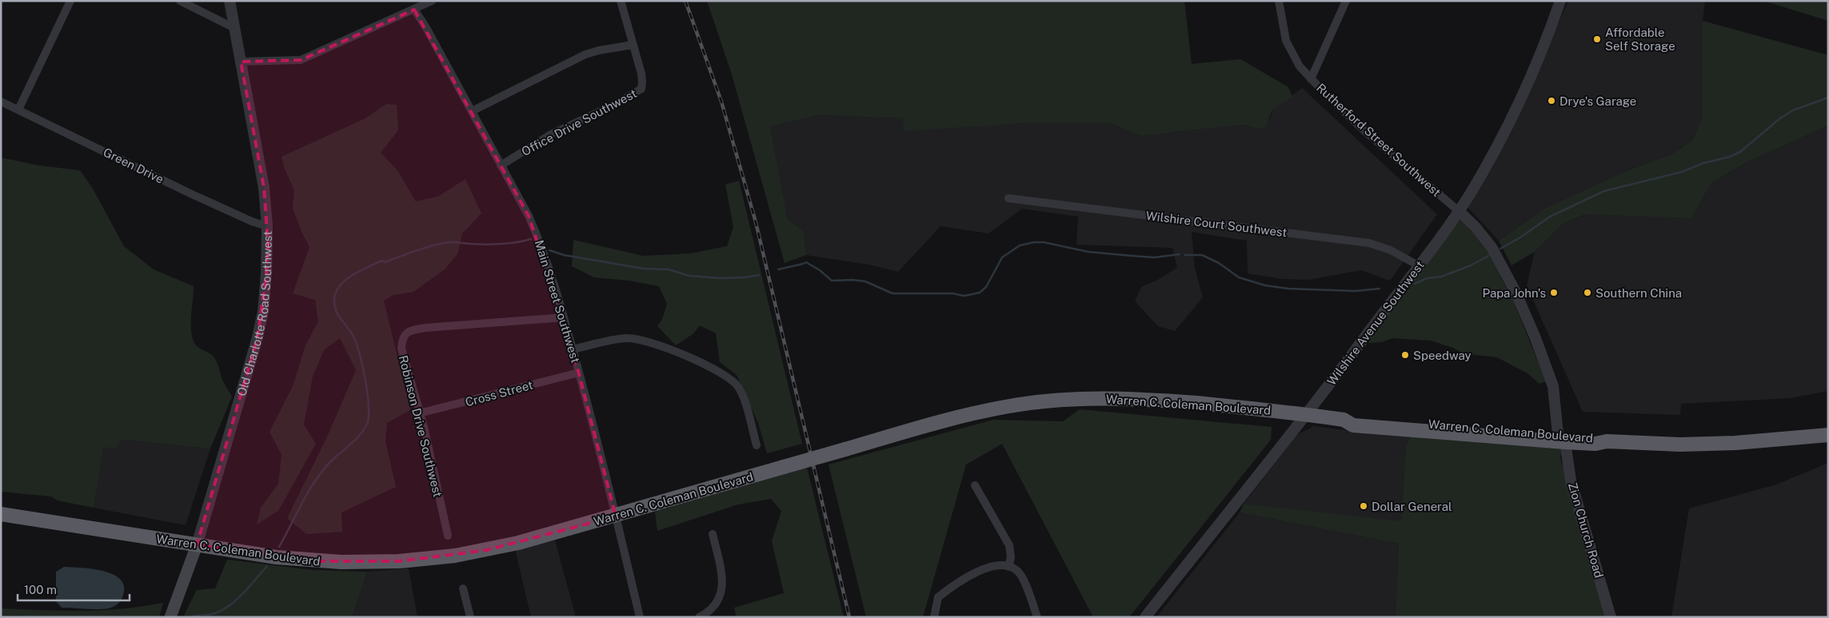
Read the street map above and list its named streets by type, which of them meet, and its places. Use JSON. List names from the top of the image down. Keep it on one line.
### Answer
{"streets":{"highway":["Warren C. Coleman Boulevard"],"main road":["Old Charlotte Road Southwest"],"street":["Office Drive Southwest","Rutherford Street Southwest","Green Drive","Wilshire Court Southwest","Main Street Southwest","Wilshire Avenue Southwest","Cross Street","Robinson Drive Southwest","Zion Church Road"]},"crossings":[["Office Drive Southwest","Main Street Southwest"],["Rutherford Street Southwest","Wilshire Avenue Southwest"],["Rutherford Street Southwest","Zion Church Road"],["Green Drive","Old Charlotte Road Southwest"],["Wilshire Court Southwest","Wilshire Avenue Southwest"],["Main Street Southwest","Cross Street"],["Main Street Southwest","Warren C. Coleman Boulevard"],["Main Street Southwest","Robinson Drive Southwest"],["Old Charlotte Road Southwest","Warren C. Coleman Boulevard"],["Wilshire Avenue Southwest","Warren C. Coleman Boulevard"],["Wilshire Avenue Southwest","Zion Church Road"],["Cross Street","Robinson Drive Southwest"],["Warren C. Coleman Boulevard","Zion Church Road"]],"places":["Affordable Self Storage","Drye's Garage","Papa John's","Southern China","Speedway","Dollar General"],"scale_bar":"100 m"}
